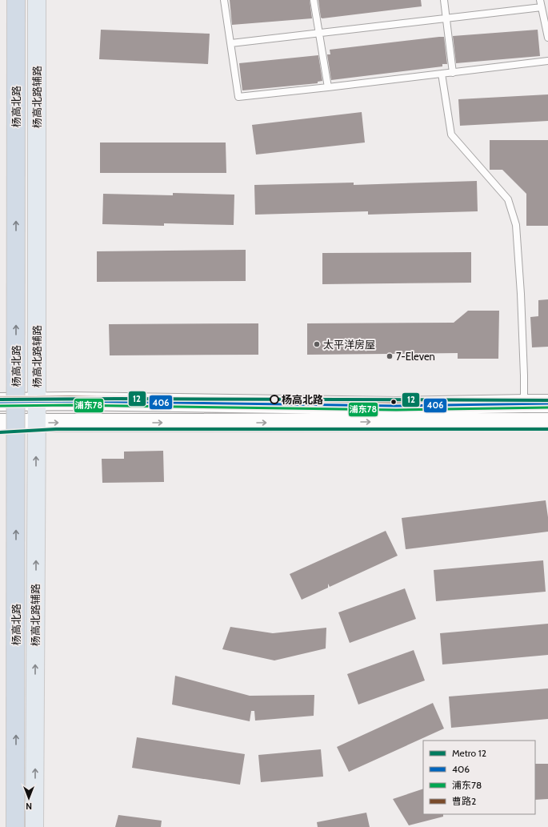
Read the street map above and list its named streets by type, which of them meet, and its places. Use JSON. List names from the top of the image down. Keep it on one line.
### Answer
{"streets":{"highway":["杨高北路"],"main road":["杨高北路辅路"]},"one_way":["杨高北路辅路","杨高北路"],"places":["太平洋房屋","7-Eleven","杨高北路"],"lines":["transit line 曹路2","metro line 12","transit line 406","transit line 浦东78"],"legend":["Metro 12","406","浦东78","曹路2"],"north":"bottom"}
